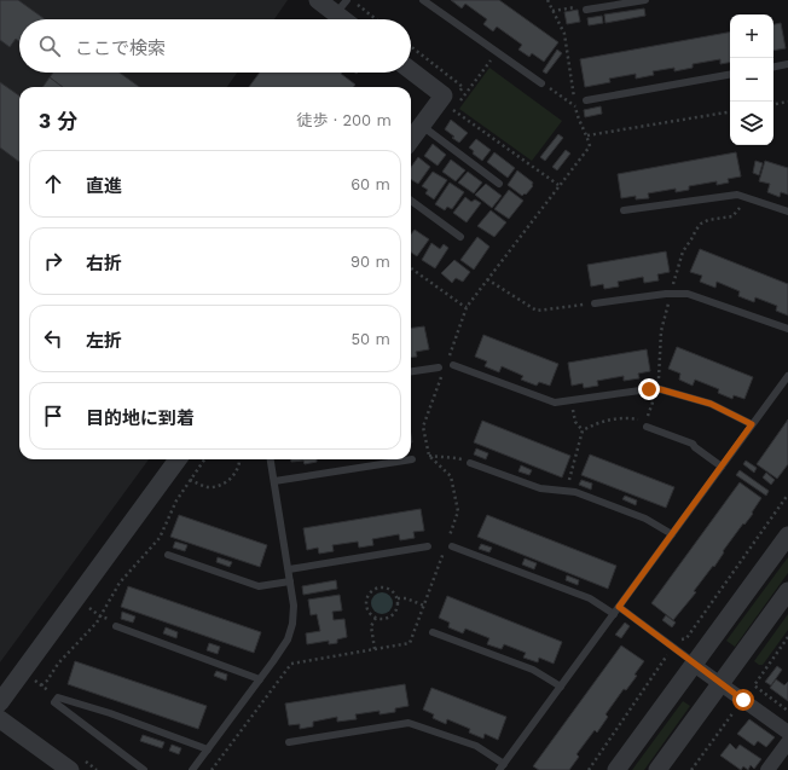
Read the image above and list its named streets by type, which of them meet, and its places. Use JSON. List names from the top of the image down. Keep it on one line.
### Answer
{"page":{"map_buttons":["+","−"],"search":"ここで検索","heading":["3 分","徒歩 · 200 m"],"list":[["直進","60 m"],["右折","90 m"],["左折","50 m"],"目的地に到着"]}}
